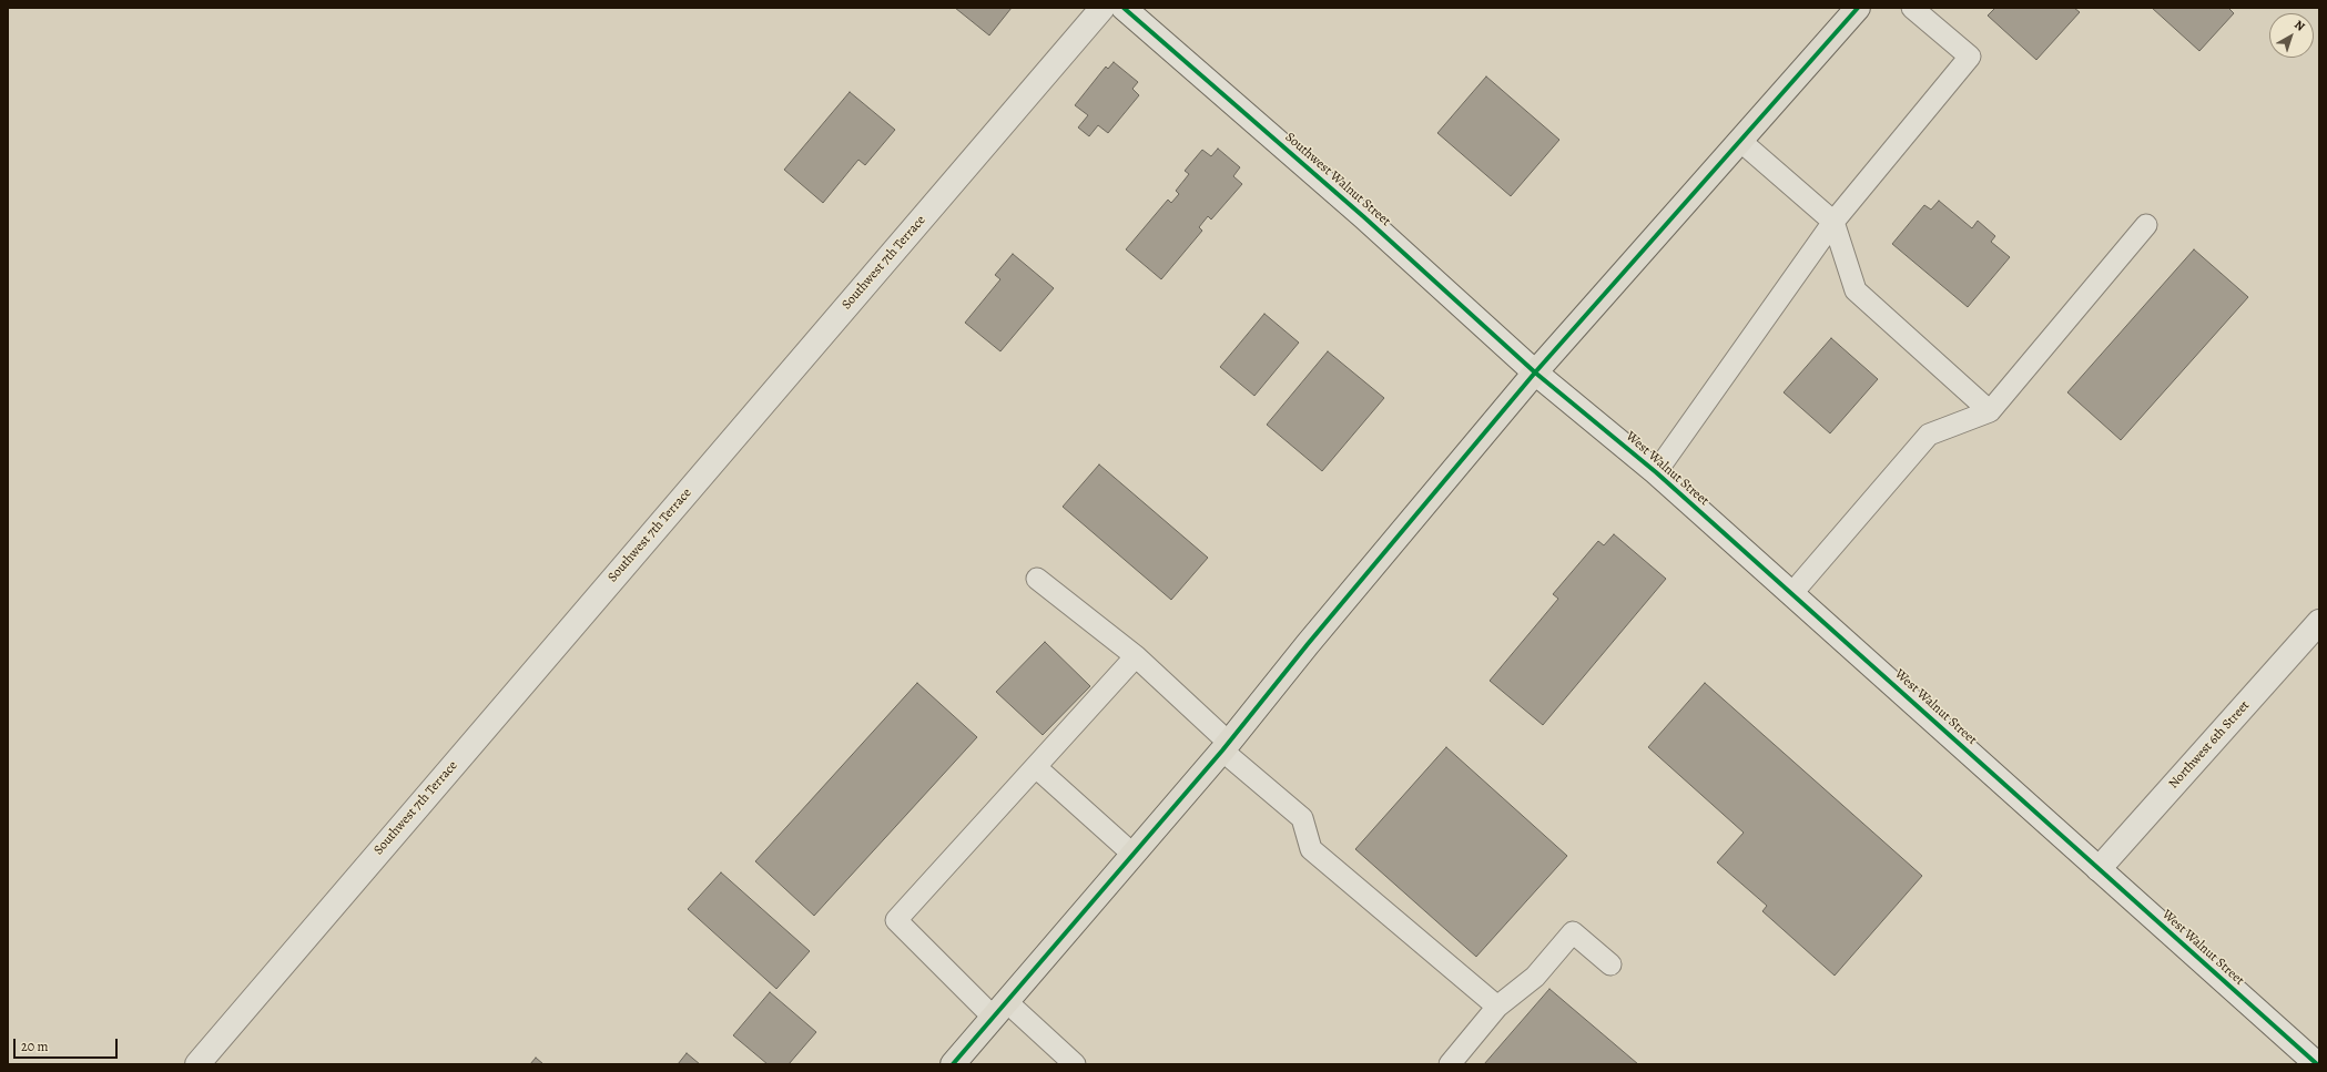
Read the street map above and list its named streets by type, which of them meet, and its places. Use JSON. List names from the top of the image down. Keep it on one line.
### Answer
{"streets":{"street":["Southwest Walnut Street","Southwest 7th Terrace","West Walnut Street","Northwest 6th Street"]},"crossings":[["Southwest Walnut Street","West Walnut Street"],["West Walnut Street","Northwest 6th Street"]],"scale_bar":"20 m","north":"top right"}
